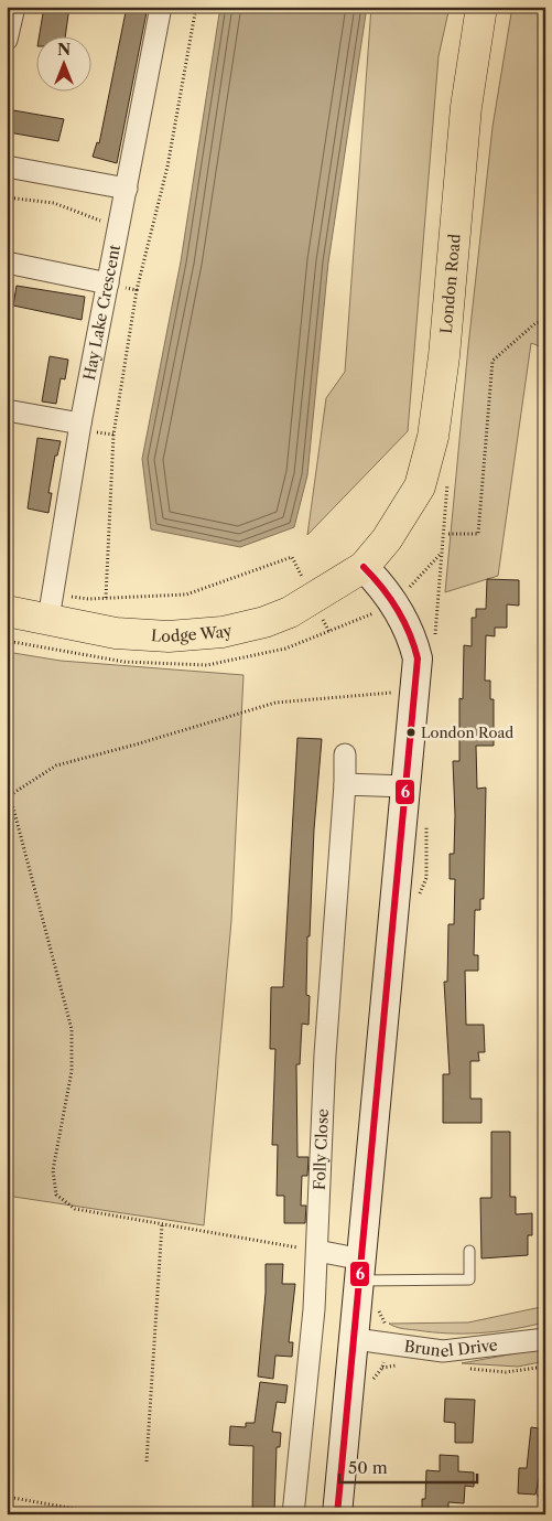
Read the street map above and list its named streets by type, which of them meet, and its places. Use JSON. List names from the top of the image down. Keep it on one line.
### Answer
{"streets":{"main road":["London Road","Lodge Way"],"street":["Hay Lake Crescent","Folly Close","Brunel Drive"]},"crossings":[["London Road","Lodge Way"],["Hay Lake Crescent","Lodge Way"]],"places":["London Road"],"lines":["transit line 6"],"scale_bar":"50 m","north":"top"}
